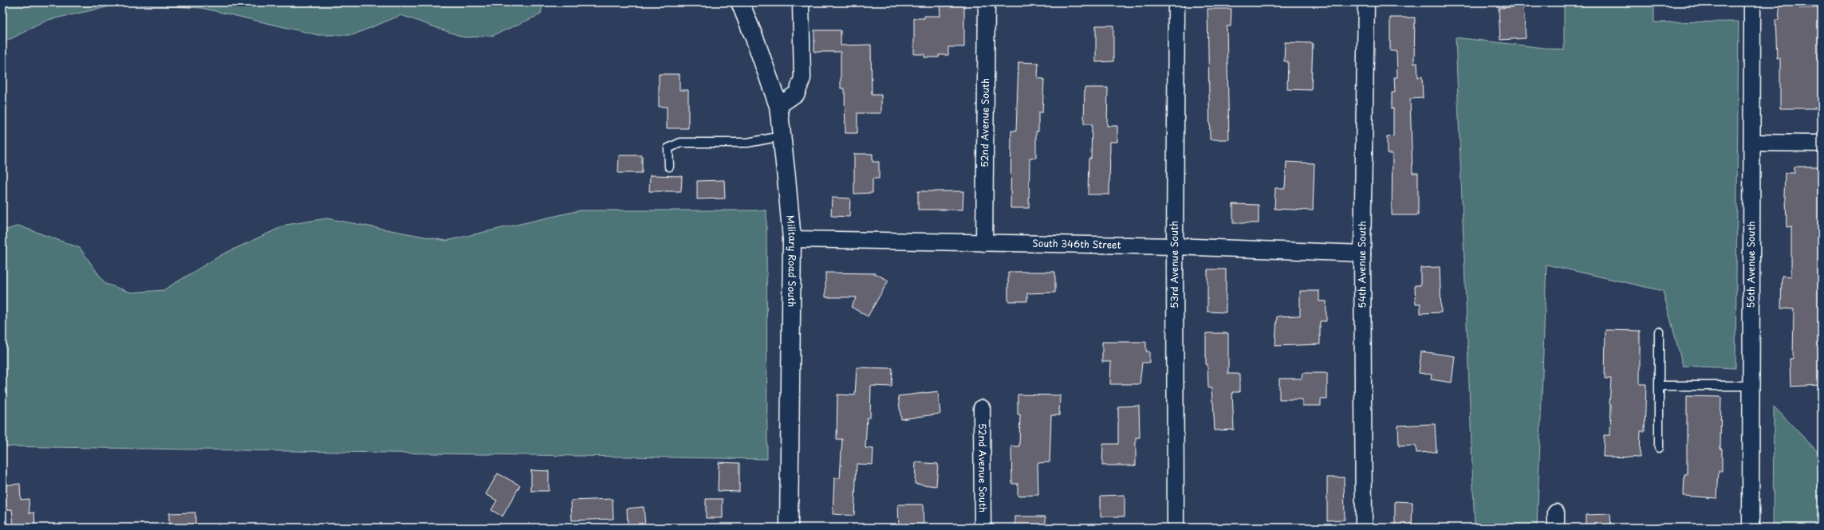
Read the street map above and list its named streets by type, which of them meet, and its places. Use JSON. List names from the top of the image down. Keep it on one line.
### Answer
{"streets":{"main road":["Military Road South"],"street":["52nd Avenue South","South 346th Street","53rd Avenue South","54th Avenue South","56th Avenue South"]},"crossings":[["52nd Avenue South","South 346th Street"],["South 346th Street","Military Road South"],["South 346th Street","53rd Avenue South"],["South 346th Street","54th Avenue South"]]}
